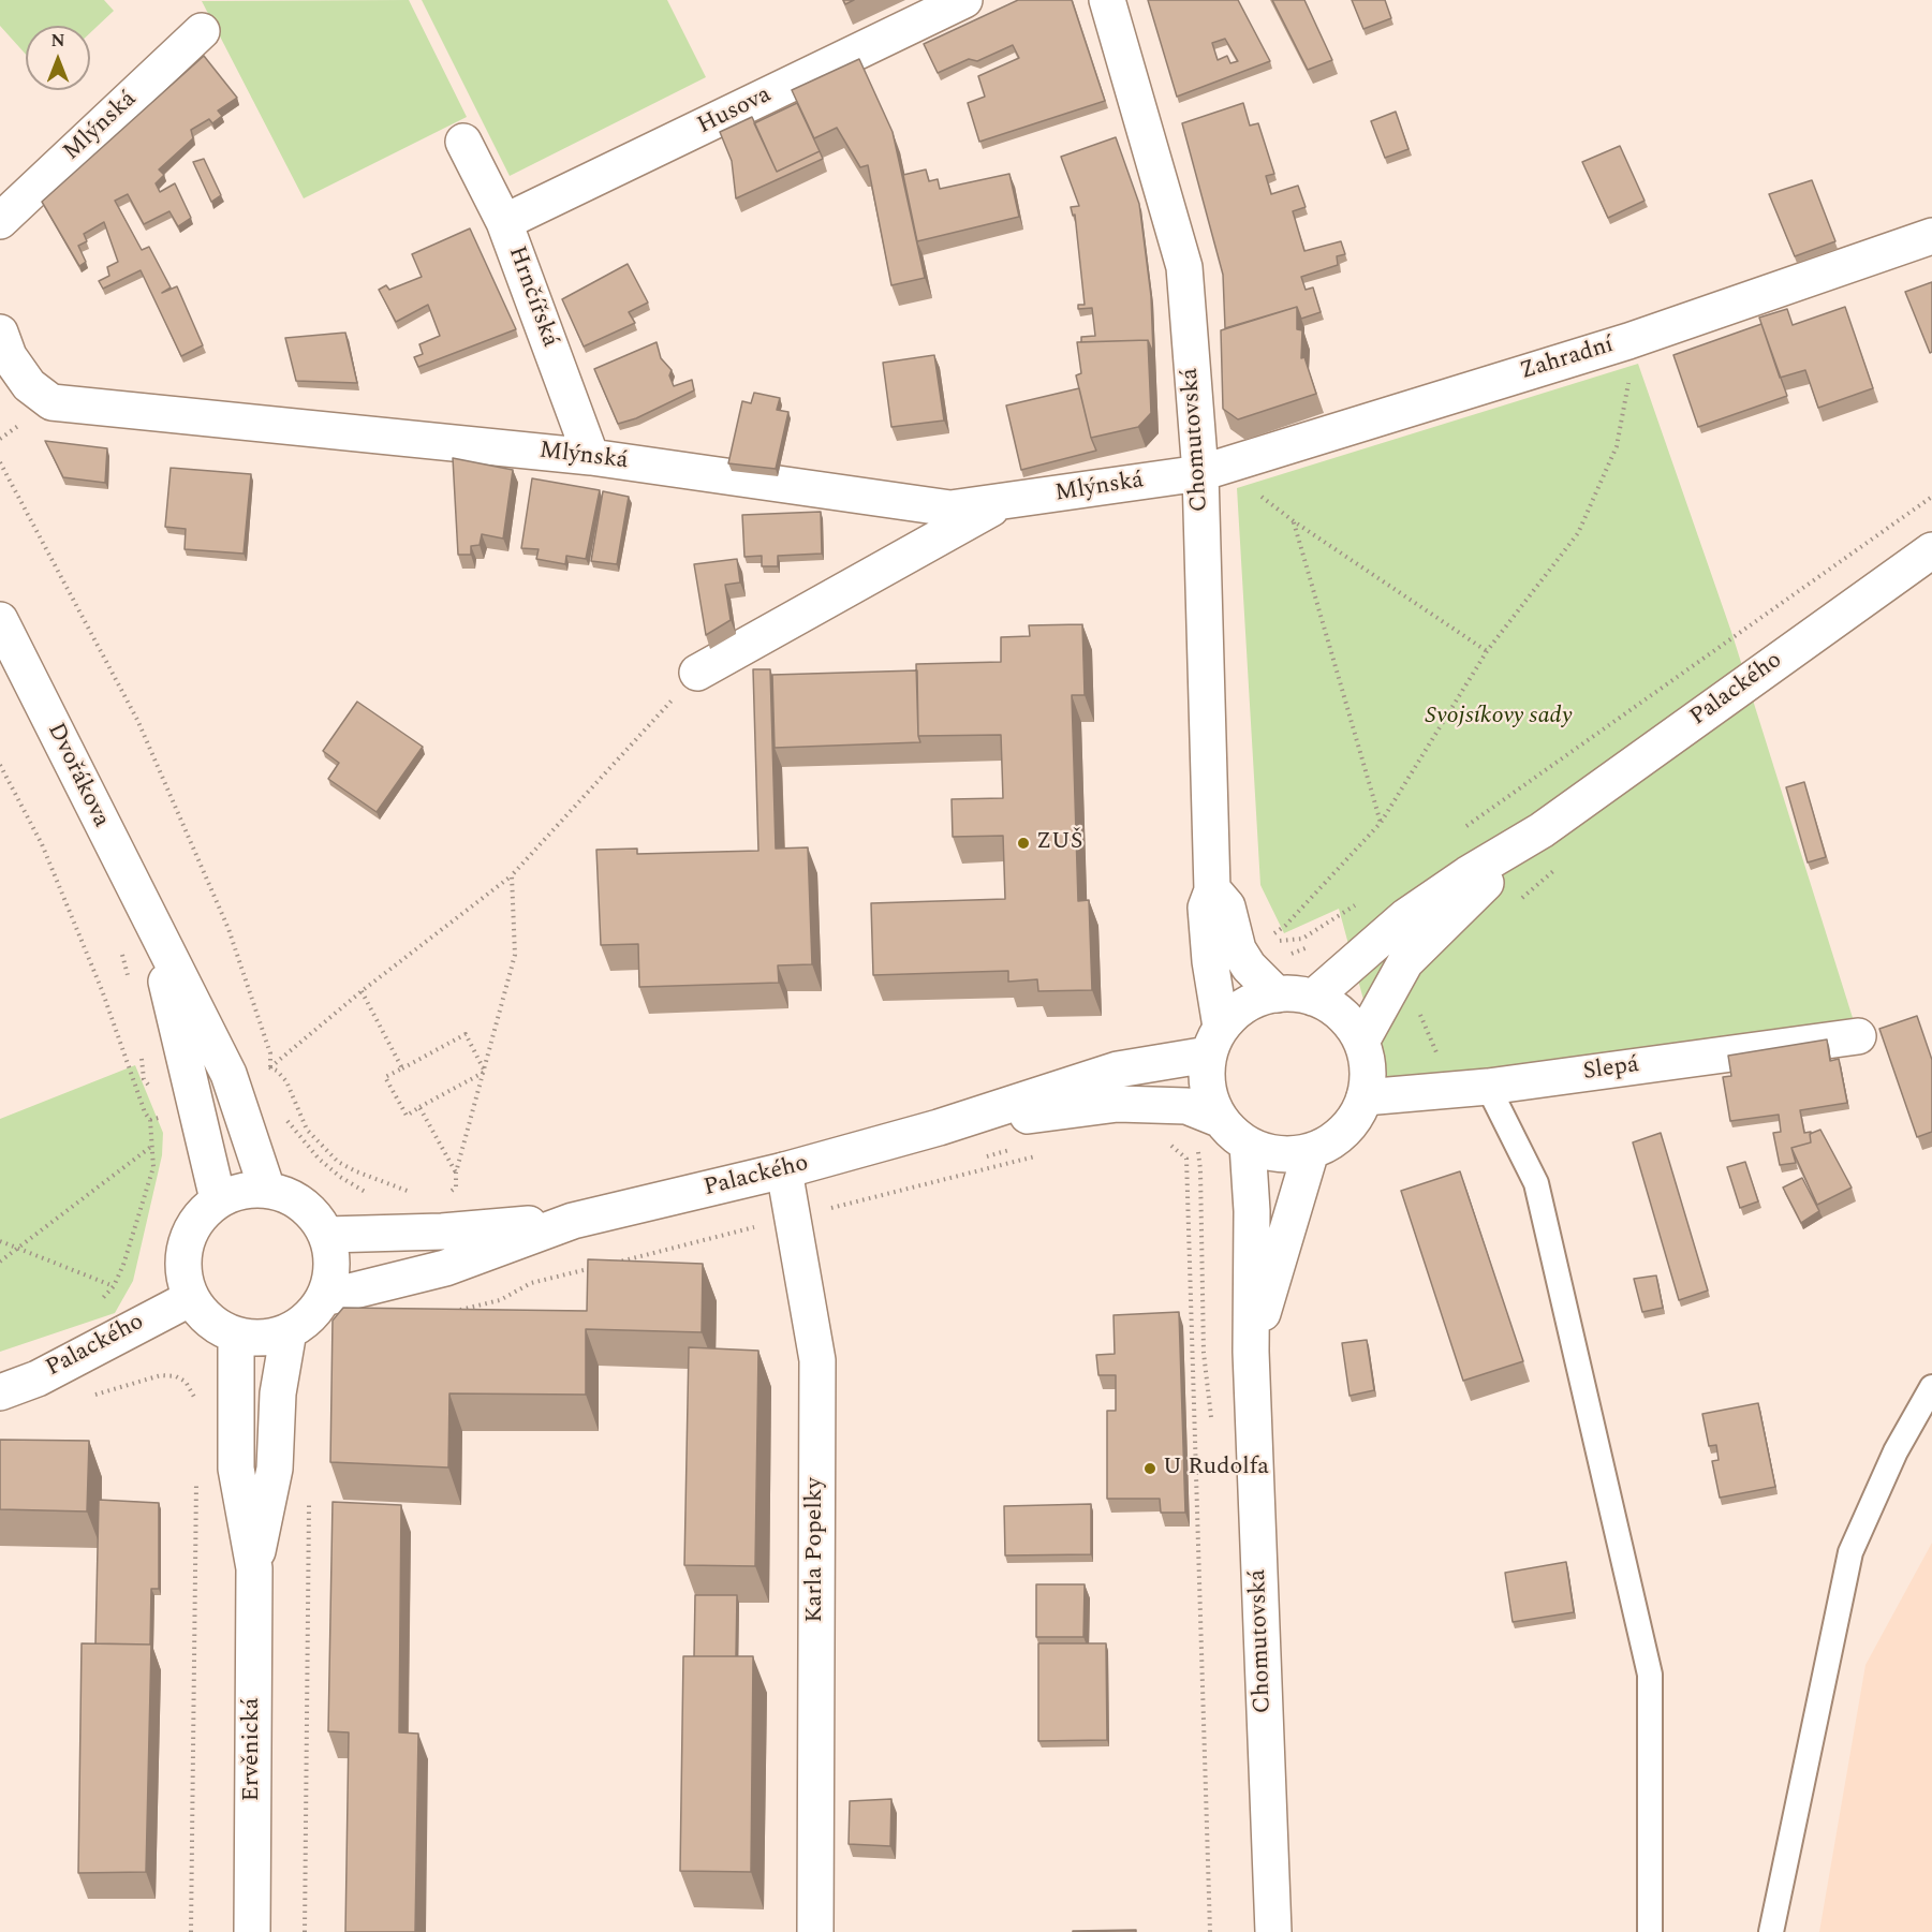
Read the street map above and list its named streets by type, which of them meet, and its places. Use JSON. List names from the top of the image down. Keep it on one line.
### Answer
{"streets":{"street":["Husova","Mlýnská","Hrnčířská","Zahradní","Chomutovská","Palackého","Dvořákova","Slepá","Karla Popelky","Ervěnická"]},"crossings":[["Husova","Hrnčířská"],["Mlýnská","Hrnčířská"],["Mlýnská","Zahradní"],["Mlýnská","Chomutovská"],["Zahradní","Chomutovská"],["Chomutovská","Palackého"],["Chomutovská","Slepá"],["Palackého","Dvořákova"],["Palackého","Slepá"],["Palackého","Karla Popelky"],["Palackého","Ervěnická"],["Dvořákova","Ervěnická"]],"parks":["Svojsíkovy sady"],"places":["ZUŠ","U Rudolfa"],"north":"top"}
